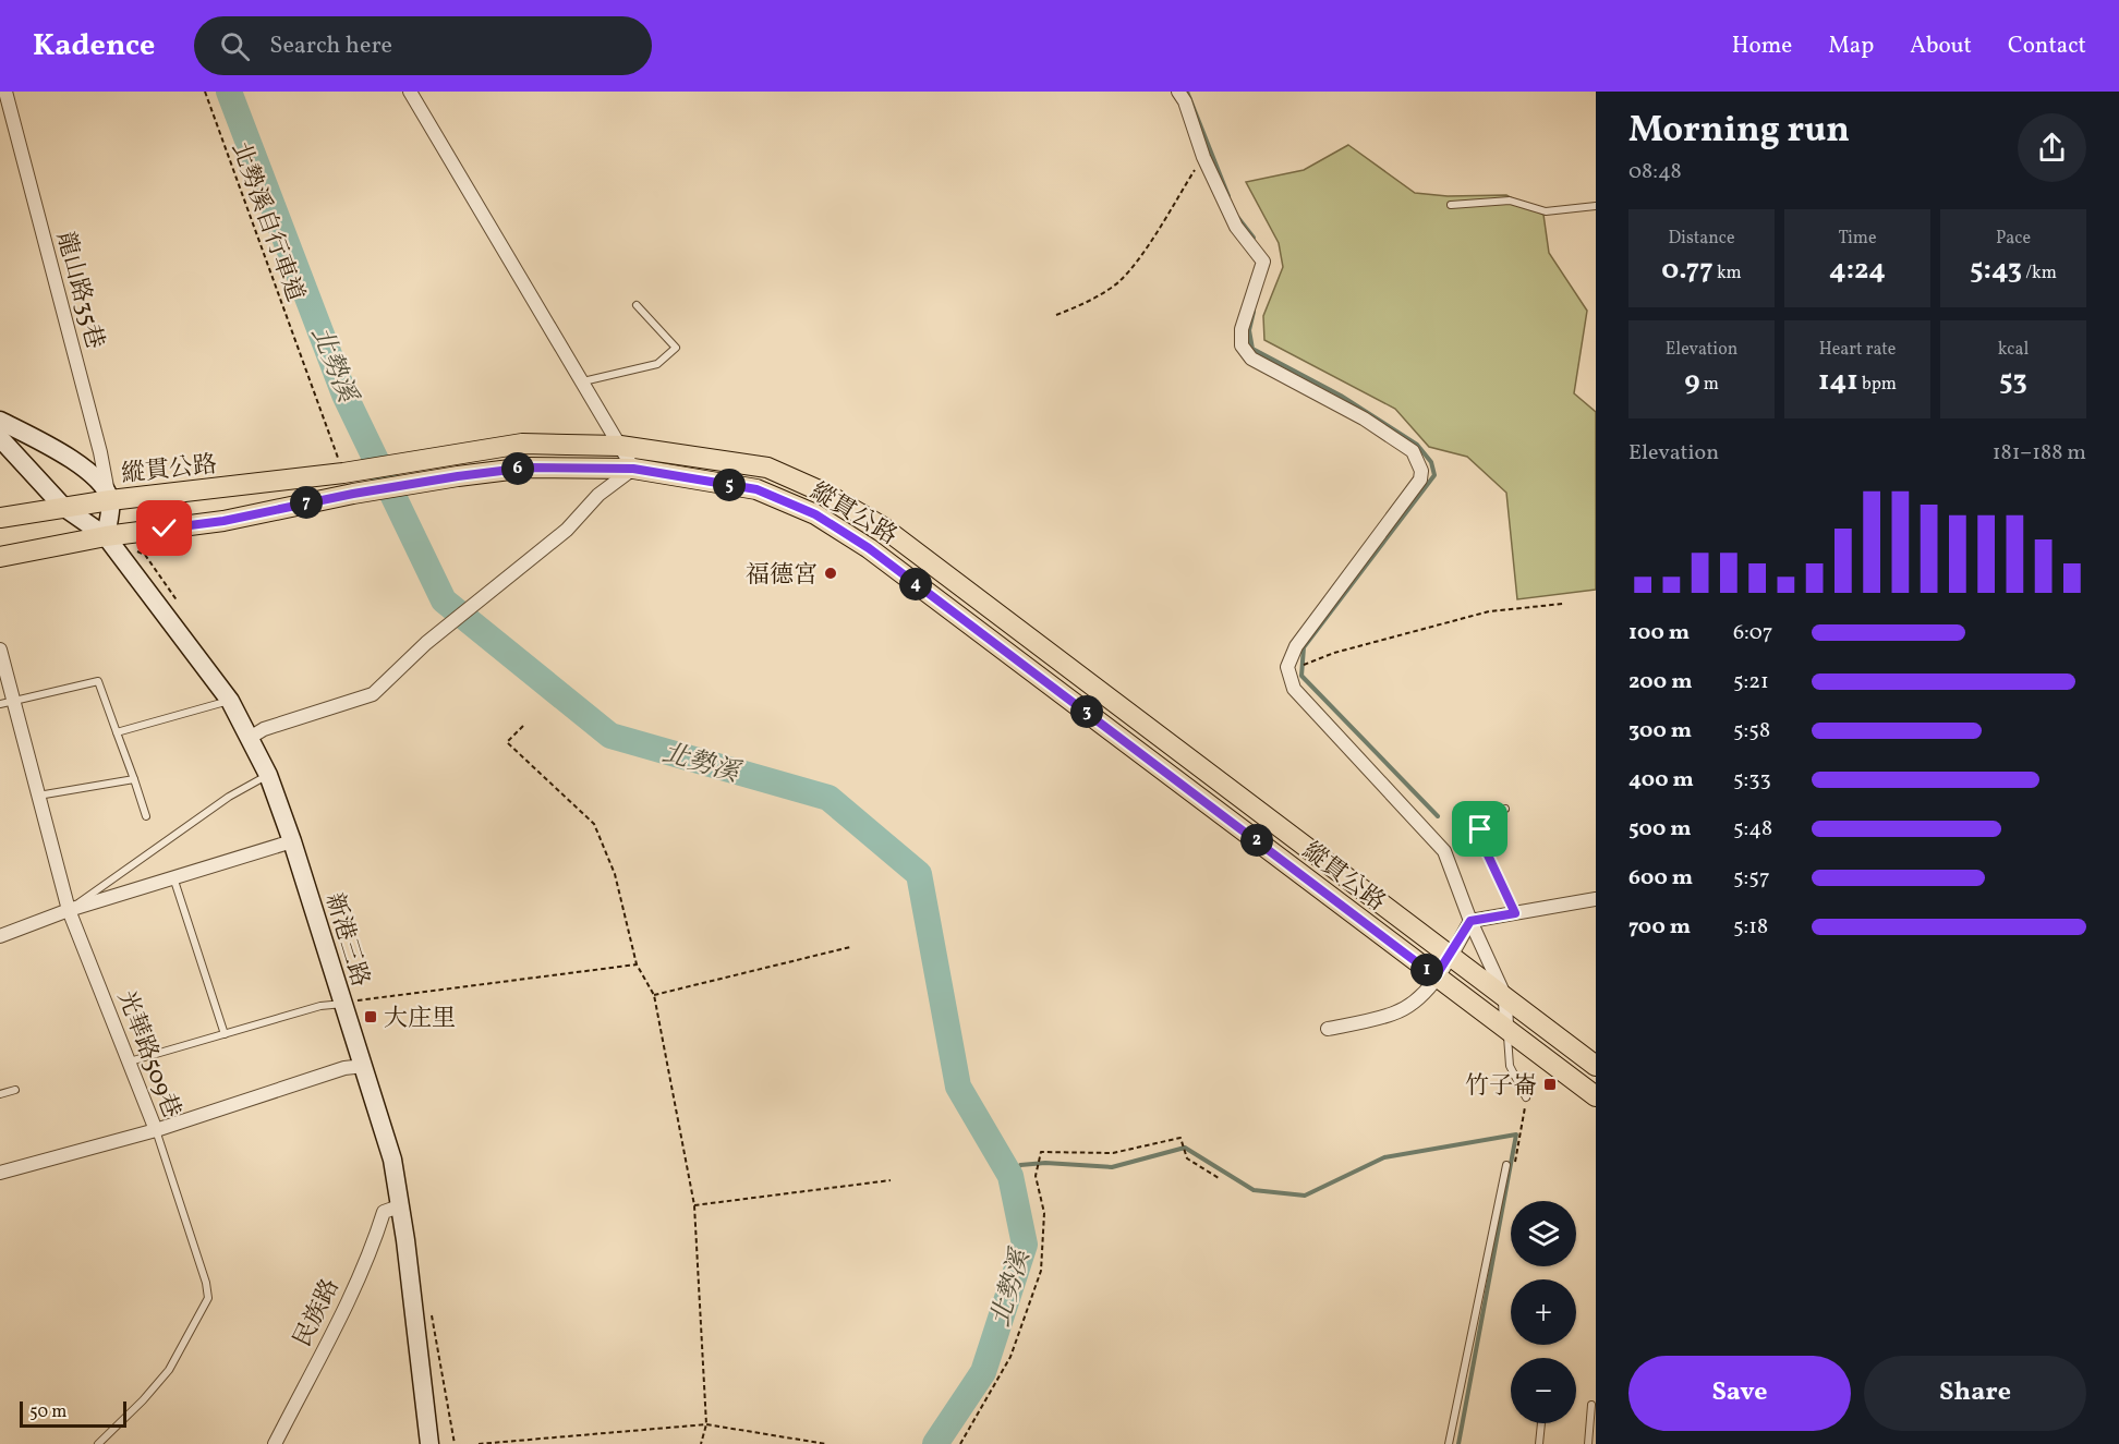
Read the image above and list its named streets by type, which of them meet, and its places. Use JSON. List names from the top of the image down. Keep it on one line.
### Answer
{"streets":{"main road":["縱貫公路"],"street":["龍山路35巷","新港三路","光華路509巷","民族路"],"path":["北勢溪自行車道"]},"crossings":[["北勢溪自行車道","縱貫公路"],["龍山路35巷","縱貫公路"],["縱貫公路","新港三路"],["新港三路","民族路"]],"water":["北勢溪"],"places":{"other":["福德宮"],"transit":["大庄里","竹子崙"]},"scale_bar":"50 m","page":{"header":"Kadence","search":"Search here","nav":["Home","Map","About","Contact"],"heading":["Morning run","08:48"],"stats":[["Distance","0.77 km"],["Time","4:24"],["Pace","5:43 /km"],["Elevation","9 m"],["Heart rate","141 bpm"],["kcal","53"]],"chart":["Elevation","181–188 m"],"pins":["6","5","7","4","3","2","1"],"list":[{"name":"100 m","note":"6:07"},{"name":"200 m","note":"5:21"},{"name":"300 m","note":"5:58"},{"name":"400 m","note":"5:33"},{"name":"500 m","note":"5:48"},{"name":"600 m","note":"5:57"},{"name":"700 m","note":"5:18"}],"map_buttons":["+","−"],"buttons":["Save","Share"],"scale":"50 m"}}
